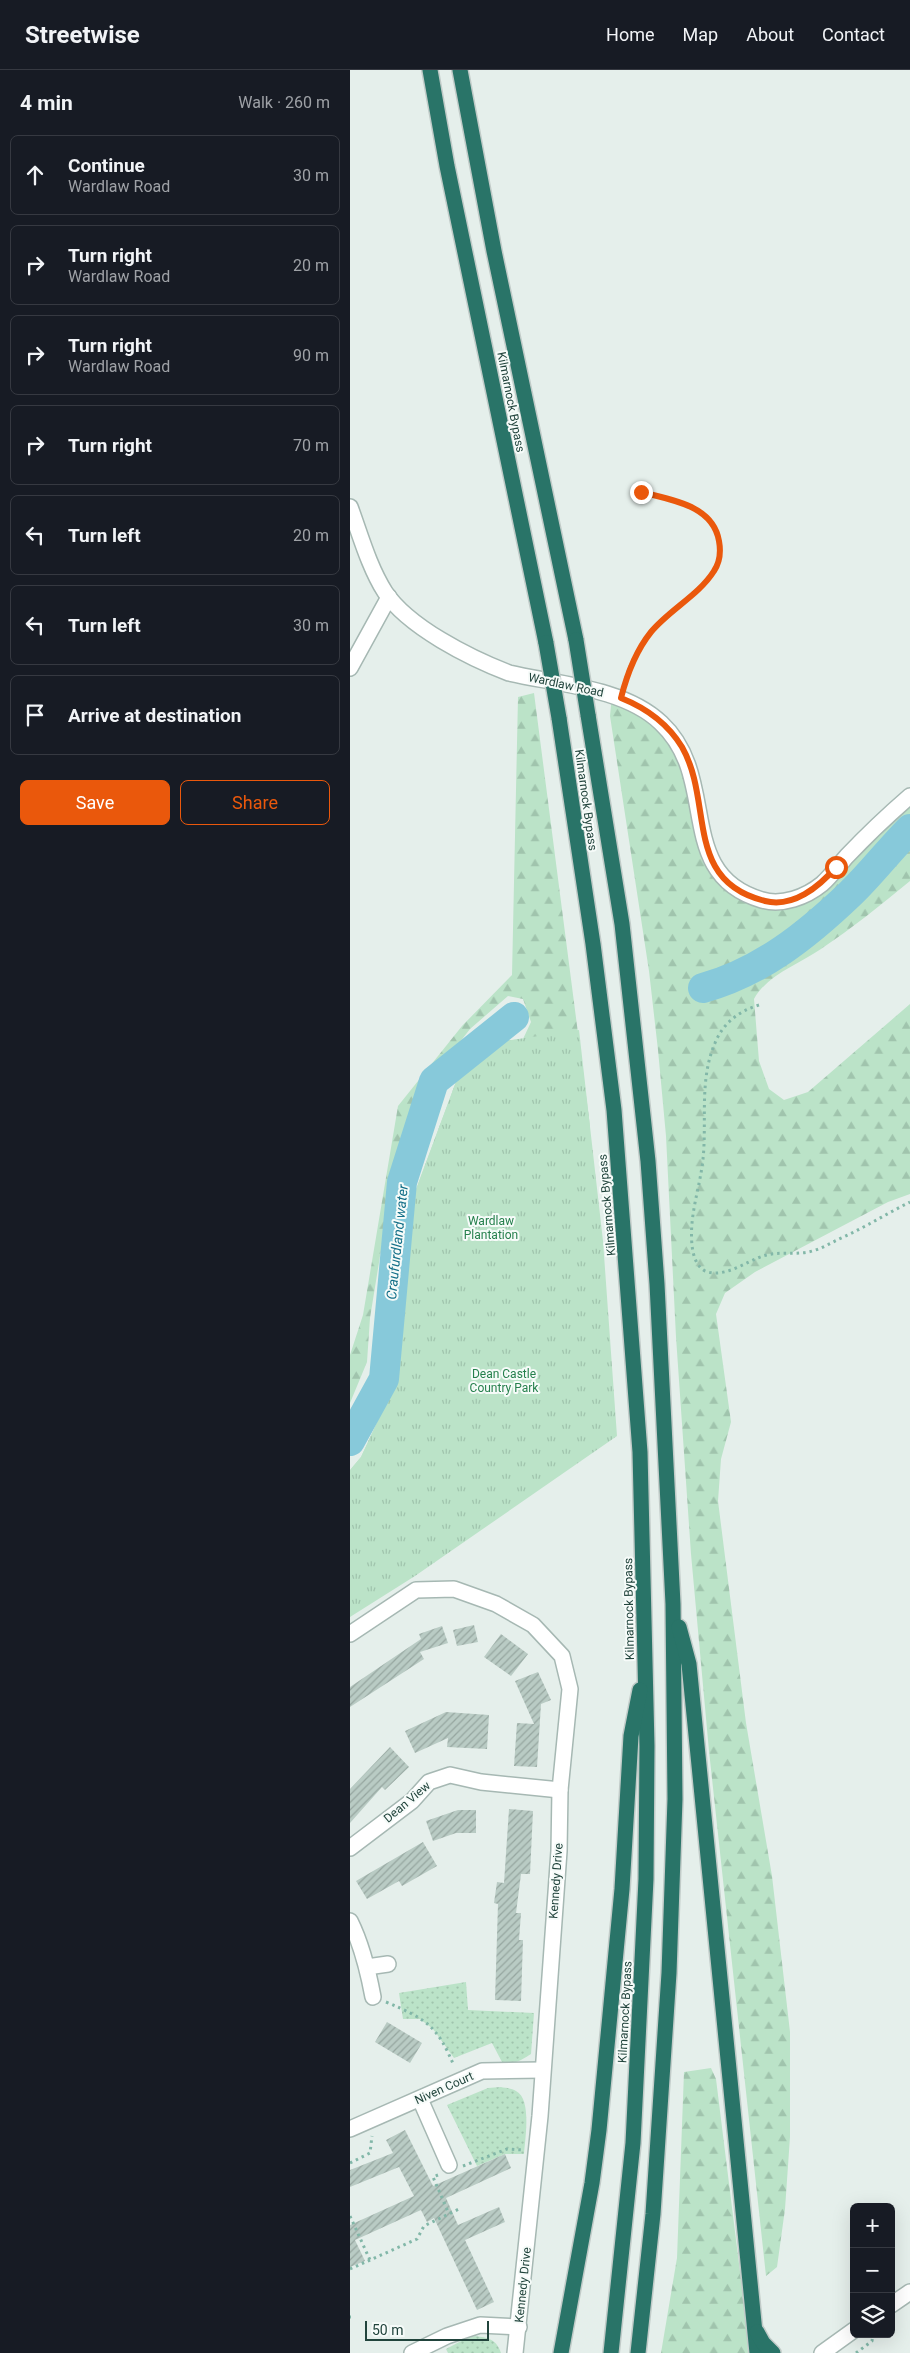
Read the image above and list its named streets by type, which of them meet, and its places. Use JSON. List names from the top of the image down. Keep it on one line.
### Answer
{"streets":{"highway":["Kilmarnock Bypass"],"street":["Wardlaw Road","Dean View","Kennedy Drive","Niven Court"]},"crossings":[["Dean View","Kennedy Drive"],["Kennedy Drive","Niven Court"]],"water":["Craufurdland water"],"parks":["Wardlaw Plantation","Dean Castle Country Park"],"scale_bar":"50 m","page":{"header":"Streetwise","nav":["Home","Map","About","Contact"],"heading":["4 min","Walk · 260 m"],"list":[["Continue","Wardlaw Road","30 m"],["Turn right","Wardlaw Road","20 m"],["Turn right","Wardlaw Road","90 m"],["Turn right","70 m"],["Turn left","20 m"],["Turn left","30 m"],"Arrive at destination"],"buttons":["Save","Share"],"map_buttons":["+","−"],"scale":"50 m"}}
